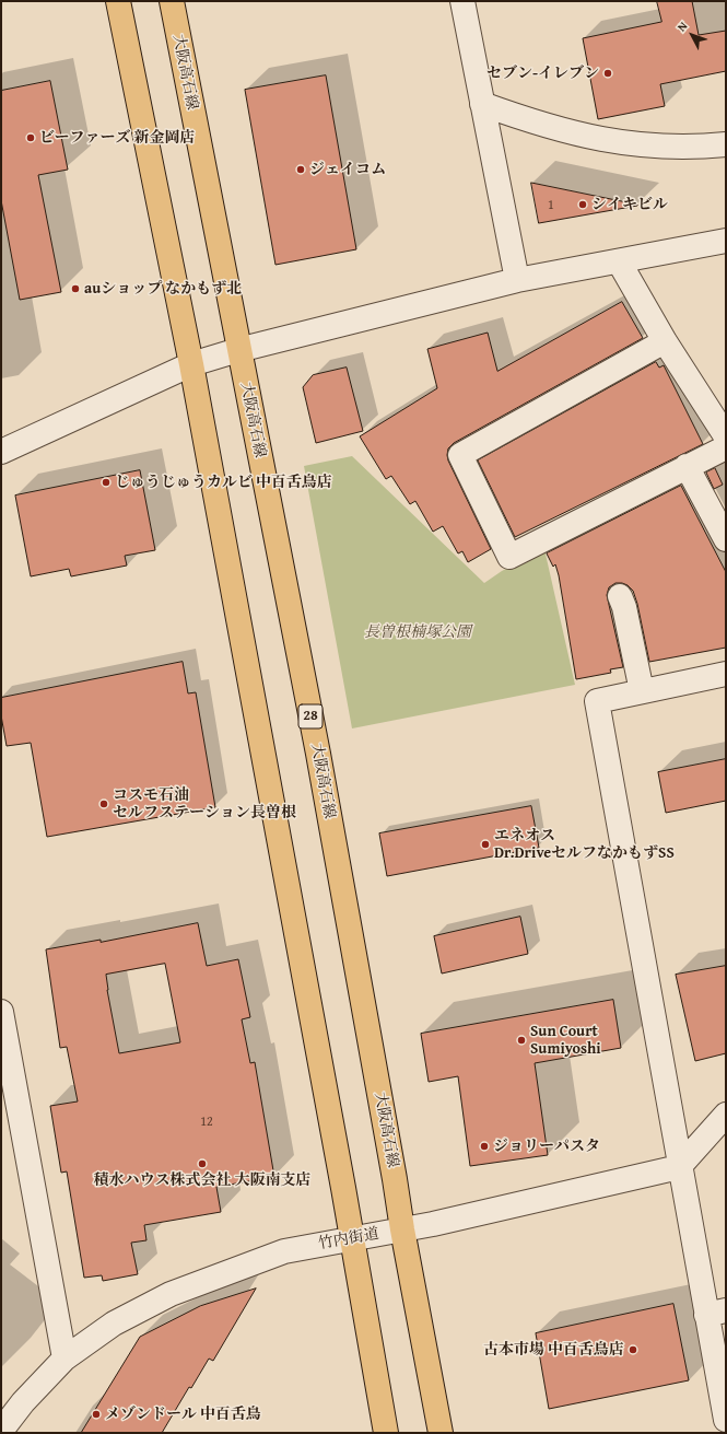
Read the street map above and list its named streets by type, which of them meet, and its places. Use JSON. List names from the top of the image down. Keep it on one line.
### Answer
{"streets":{"main road":["大阪高石線","28"],"street":["竹内街道"]},"crossings":[["大阪高石線","竹内街道"]],"parks":["長曽根楠塚公園"],"places":["セブン-イレブン","ビーファーズ 新金岡店","ジェイコム","シイキビル","auショップ なかもず北","じゅうじゅうカルビ 中百舌鳥店","コスモ石油 セルフステーション長曽根","エネオス Dr.DriveセルフなかもずSS","Sun Court Sumiyoshi","ジョリーパスタ","積水ハウス株式会社 大阪南支店","古本市場 中百舌鳥店","メゾンドール 中百舌鳥"],"house_numbers":["1","12"],"north":"top left"}
